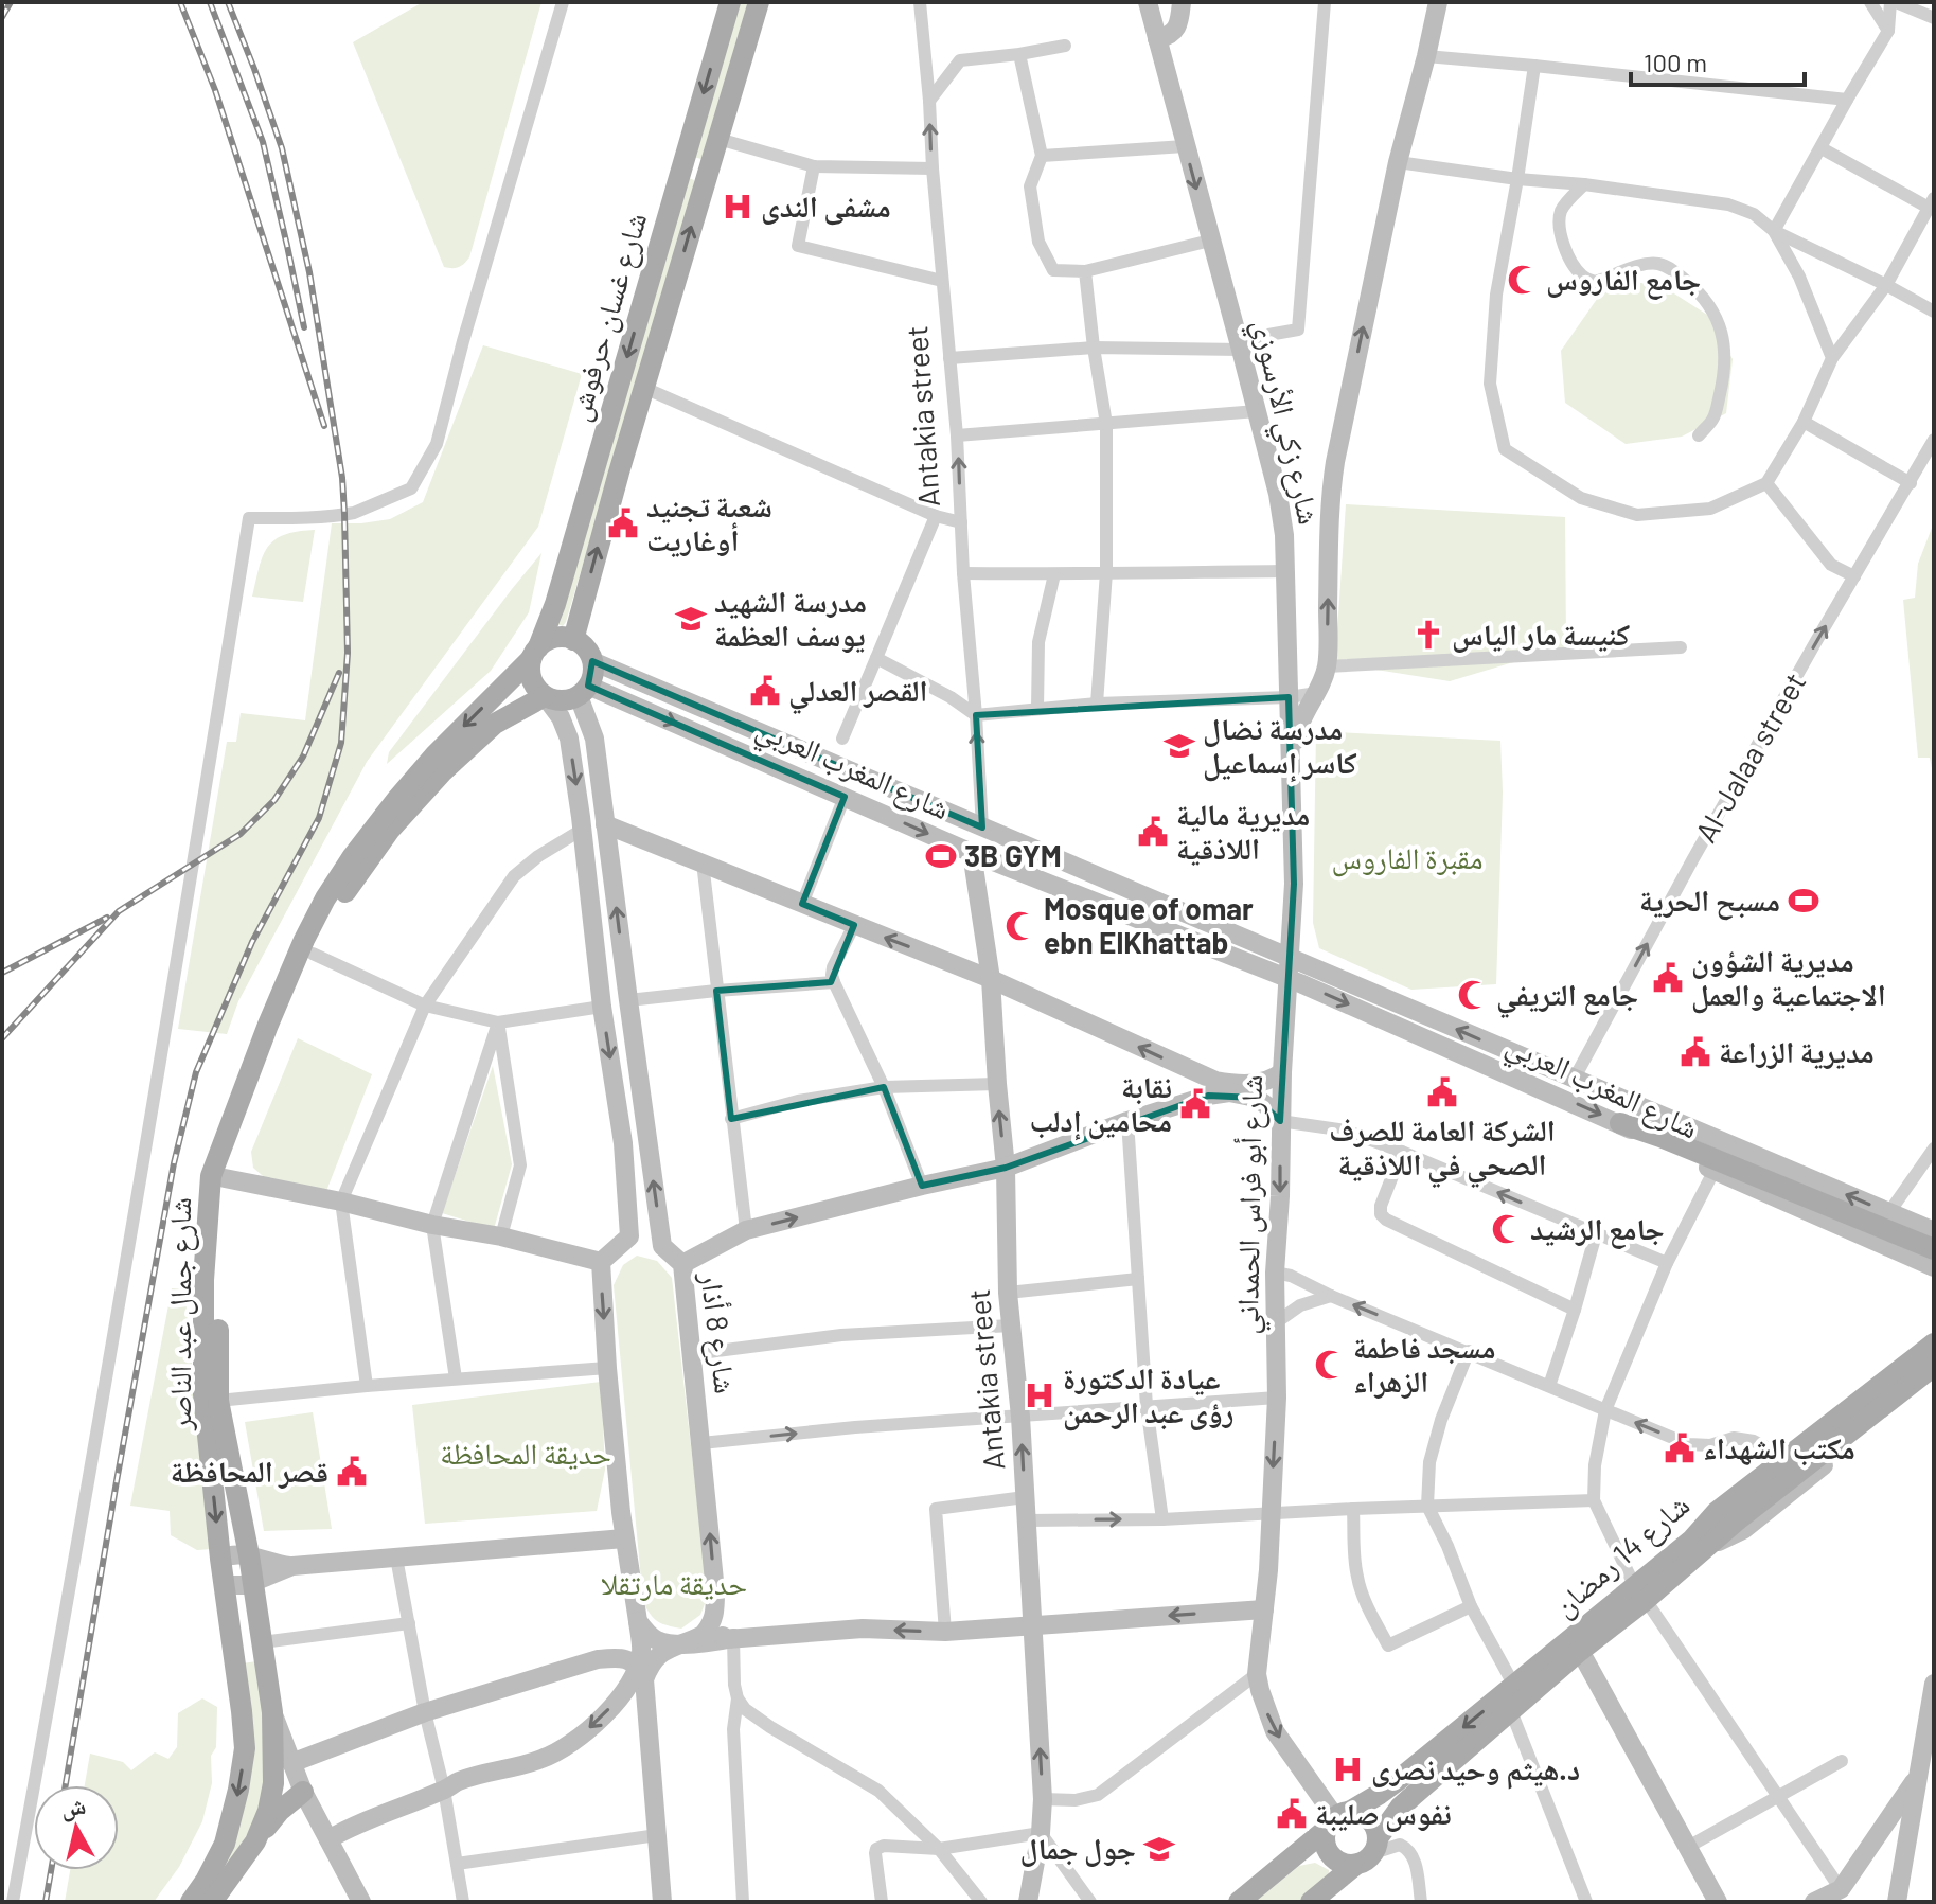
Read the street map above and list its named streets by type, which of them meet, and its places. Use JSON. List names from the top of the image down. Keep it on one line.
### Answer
{"streets":{"main road":["شارع غسان حرفوش","شارع جمال عبد الناصر","شارع 14 رمضان"],"street":["Antakia street","شارع زكي الأرسوزي","Al-Jalaa street","شارع المغرب العربي","شارع أبو فراس الحمداني","شارع 8 أذار"]},"crossings":[["شارع غسان حرفوش","شارع المغرب العربي"],["شارع غسان حرفوش","شارع جمال عبد الناصر"],["شارع غسان حرفوش","شارع 8 أذار"],["Antakia street","شارع المغرب العربي"],["شارع زكي الأرسوزي","شارع المغرب العربي"],["شارع زكي الأرسوزي","شارع أبو فراس الحمداني"],["Al-Jalaa street","شارع المغرب العربي"],["شارع المغرب العربي","شارع أبو فراس الحمداني"],["شارع المغرب العربي","شارع جمال عبد الناصر"],["شارع المغرب العربي","شارع 8 أذار"],["شارع أبو فراس الحمداني","شارع 14 رمضان"],["شارع جمال عبد الناصر","شارع 8 أذار"]],"one_way":["Al-Jalaa street"],"parks":["مقبرة الفاروس","حديقة المحافظة","حديقة مارتقلا"],"places":{"hospital":["مشفى الندى","عيادة الدكتورة رؤى عبد الرحمن","د.هيثم وحيد نصرى"],"mosque":["جامع الفاروس","Mosque of omar ebn ElKhattab","جامع التريفي","جامع الرشيد","مسجد فاطمة الزهراء"],"public building":["شعبة تجنيد أوغاريت","القصر العدلي","مديرية مالية اللاذقية","مديرية الشؤون الاجتماعية والعمل","مديرية الزراعة","الشركة العامة للصرف الصحي في اللاذقية","نقابة محامين إدلب","مكتب الشهداء","قصر المحافظة","نفوس صليبة"],"school or university":["مدرسة الشهيد يوسف العظمة","مدرسة نضال كاسر إسماعيل","جول جمال"],"church":["كنيسة مار الياس"],"sports":["3B GYM","مسبح الحرية"]},"scale_bar":"100 m","north":"top"}
